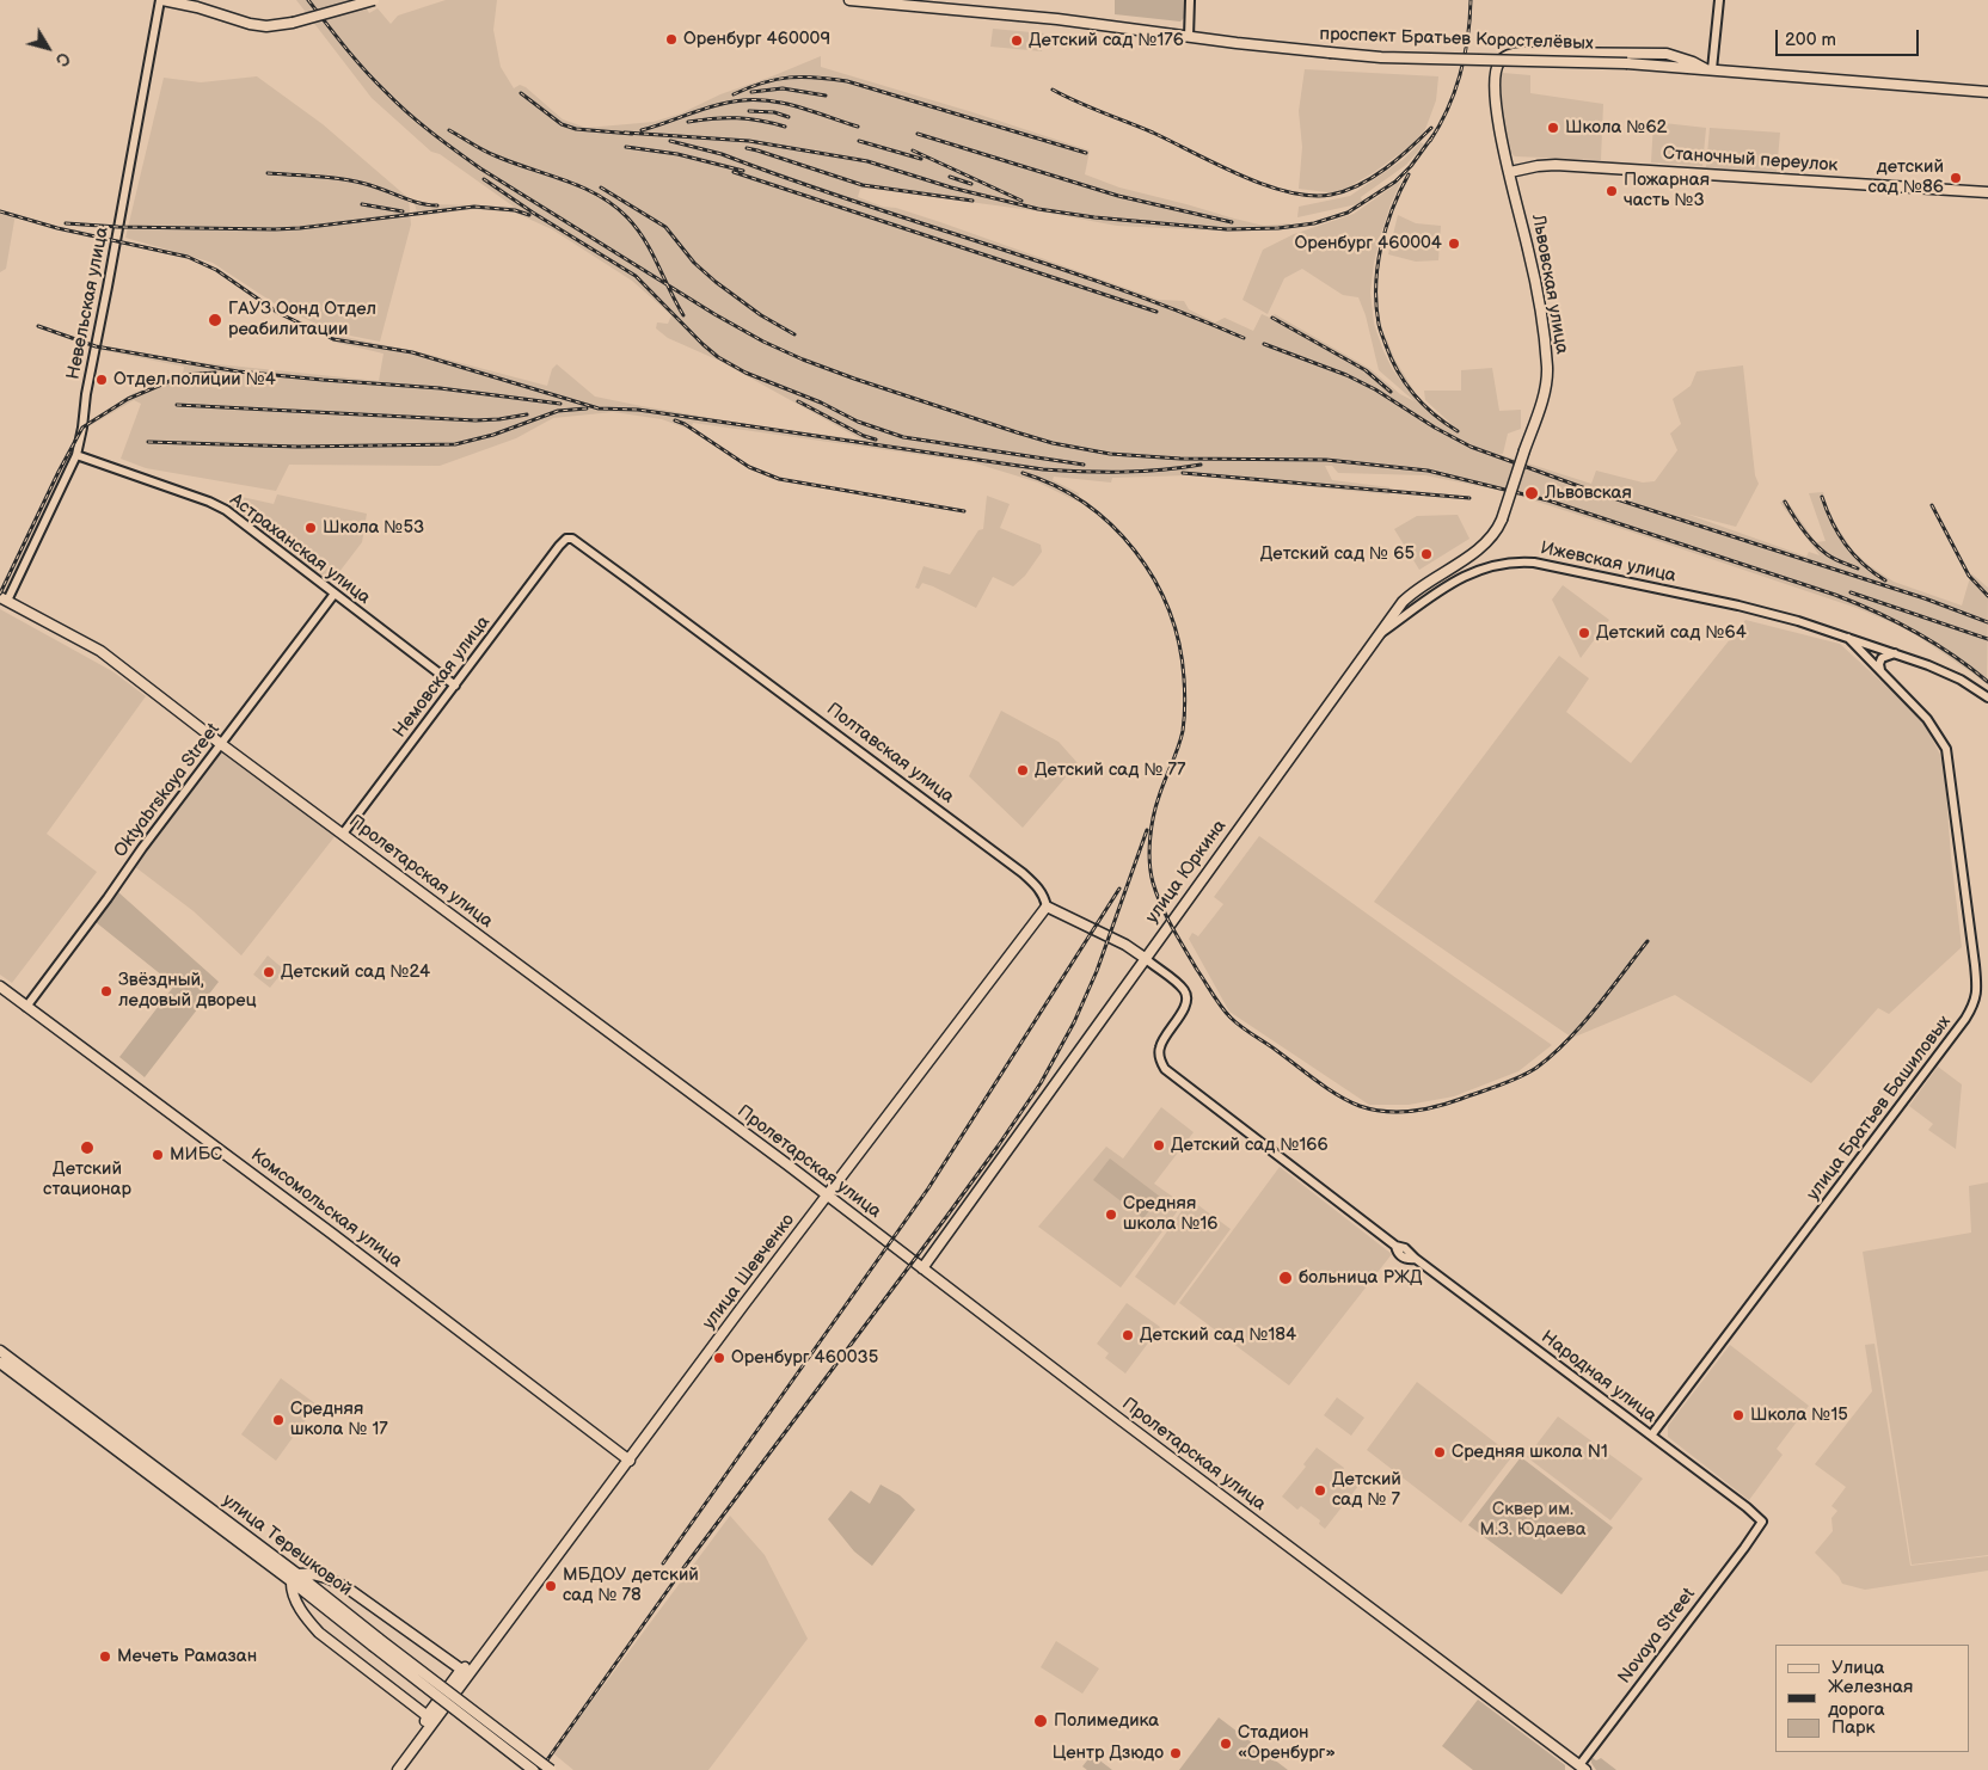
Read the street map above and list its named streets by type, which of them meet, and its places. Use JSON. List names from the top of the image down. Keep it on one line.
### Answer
{"streets":{"main road":["проспект Братьев Коростелёвых","Станочный переулок","Львовская улица","Пролетарская улица","улица Юркина","Комсомольская улица","улица Шевченко","улица Терешковой"],"street":["Невельская улица","Астраханская улица","Ижевская улица","Немовская улица","Полтавская улица","Oktyabrskaya Street","улица Братьев Башиловых","Народная улица","Novaya Street"]},"crossings":[["проспект Братьев Коростелёвых","Львовская улица"],["Станочный переулок","Львовская улица"],["Львовская улица","улица Юркина"],["Невельская улица","Астраханская улица"],["Невельская улица","Пролетарская улица"],["Астраханская улица","Немовская улица"],["Астраханская улица","Oktyabrskaya Street"],["Ижевская улица","улица Юркина"],["Немовская улица","Полтавская улица"],["Немовская улица","Пролетарская улица"],["Полтавская улица","улица Шевченко"],["Oktyabrskaya Street","Пролетарская улица"],["Oktyabrskaya Street","Комсомольская улица"],["Пролетарская улица","улица Юркина"],["Пролетарская улица","улица Шевченко"],["Пролетарская улица","Novaya Street"],["улица Юркина","Народная улица"],["улица Братьев Башиловых","Народная улица"],["Комсомольская улица","улица Шевченко"],["Народная улица","Novaya Street"]],"parks":["Сквер им. М.З. Юдаева"],"places":["Оренбург 460009","Детский сад №176","Школа №62","детский сад №86","Пожарная часть №3","Оренбург 460004","ГАУЗ Оонд Отдел реабилитации","Отдел полиции №4","Львовская","Школа №53","Детский сад № 65","Детский сад №64","Детский сад № 77","Детский сад №24","Звёздный, ледовый дворец","Детский сад №166","Детский стационар","МИБС","Средняя школа №16","больница РЖД","Детский сад №184","Оренбург 460035","Школа №15","Средняя школа № 17","Средняя школа N1","Детский сад № 7","МБДОУ детский сад № 78","Мечеть Рамазан","Полимедика","Стадион «Оренбург»","Центр Дзюдо"],"legend":["Улица","Железная дорога","Парк"],"scale_bar":"200 m","north":"bottom right"}
